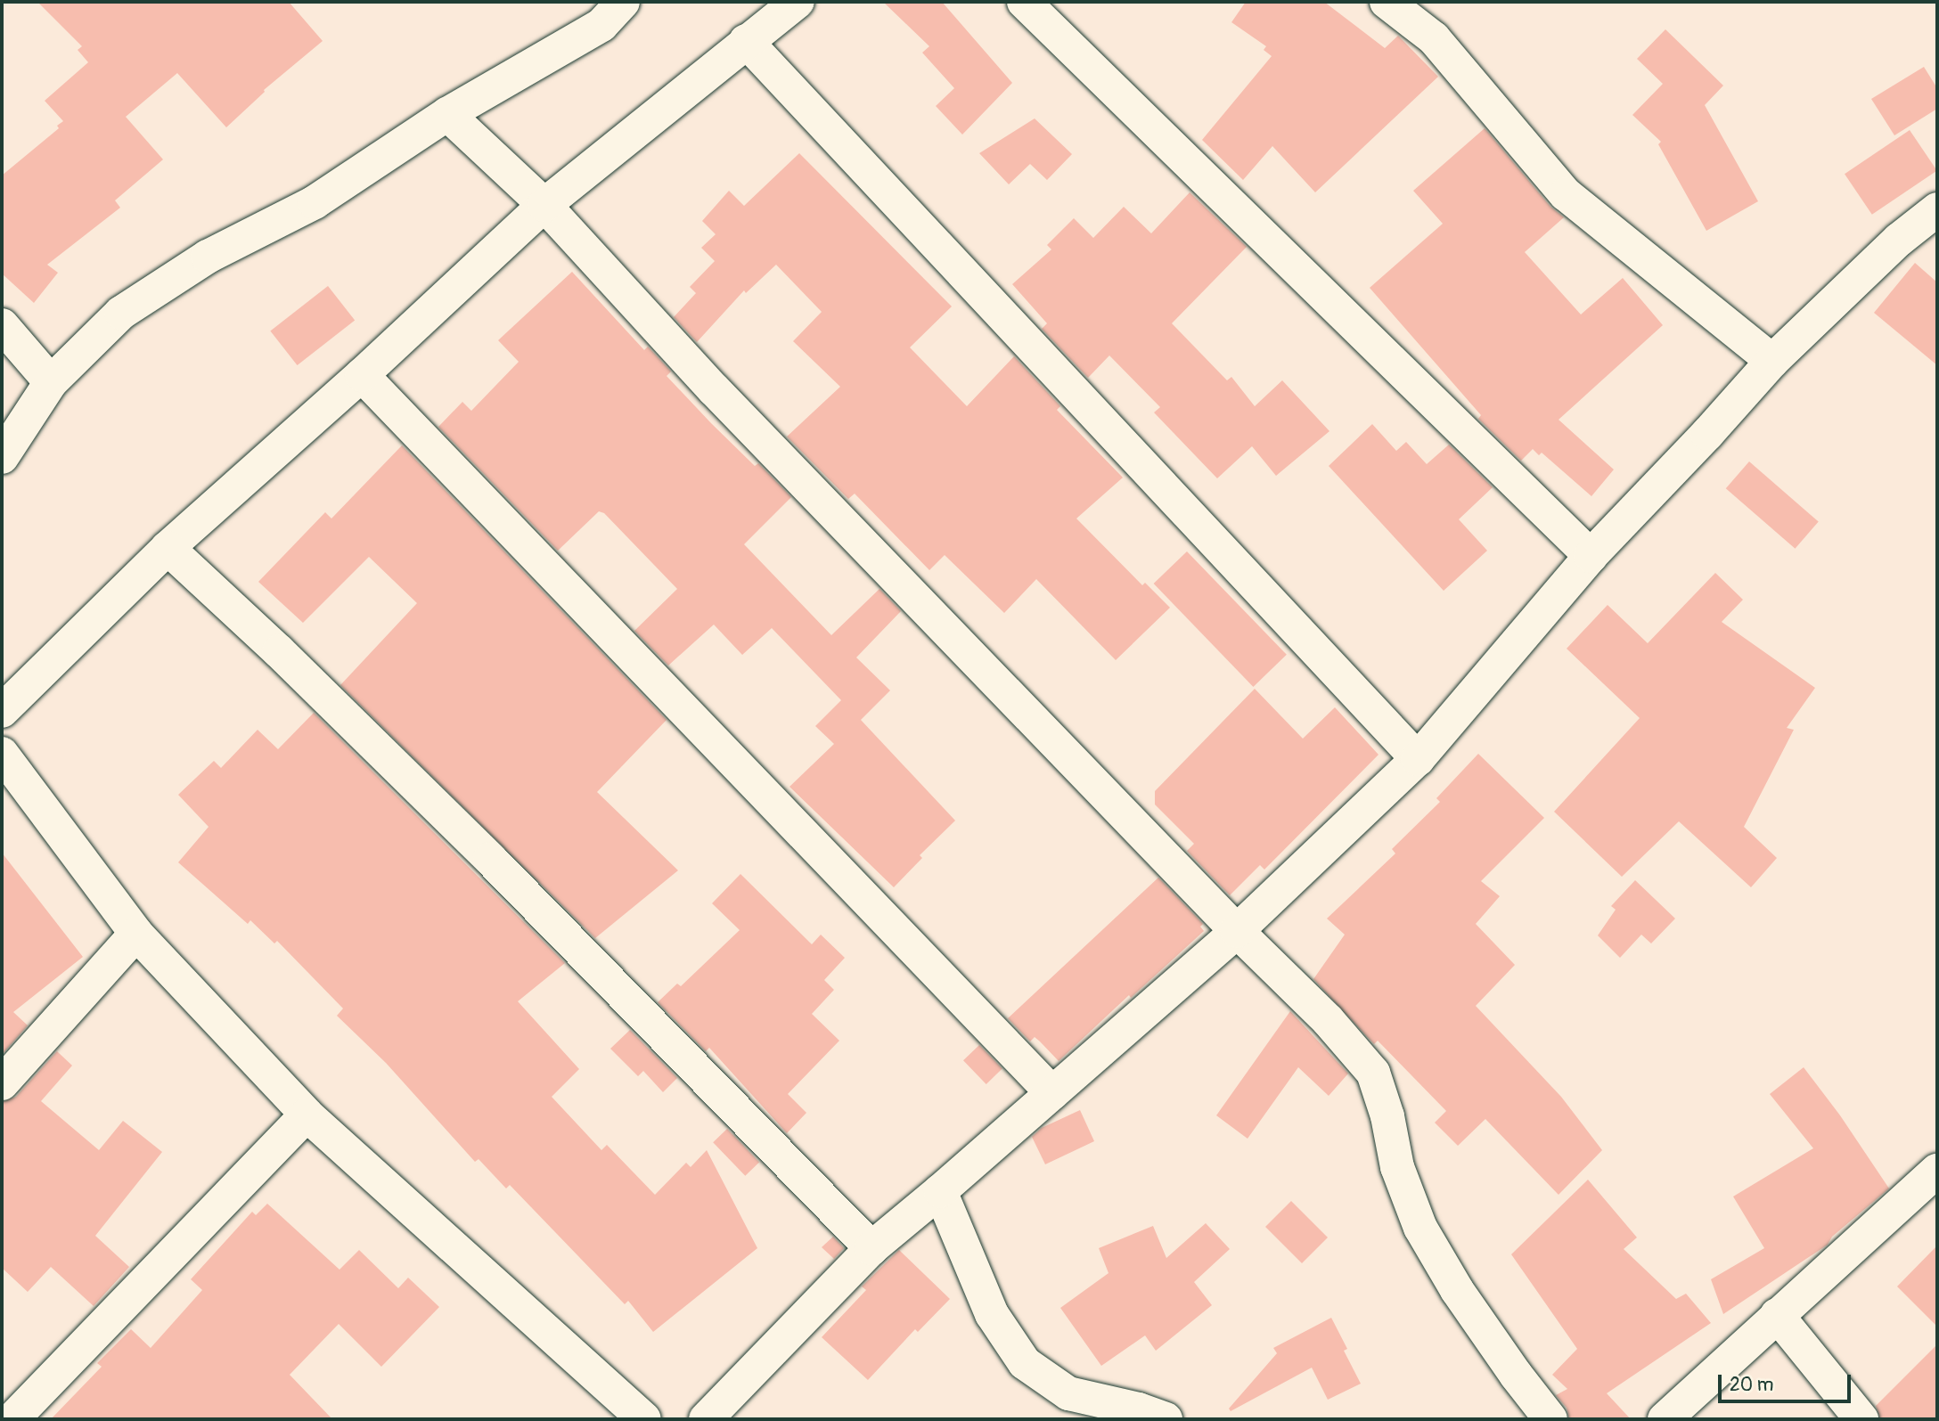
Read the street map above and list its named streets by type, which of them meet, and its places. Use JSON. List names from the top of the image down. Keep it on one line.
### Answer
{"scale_bar":"20 m"}
